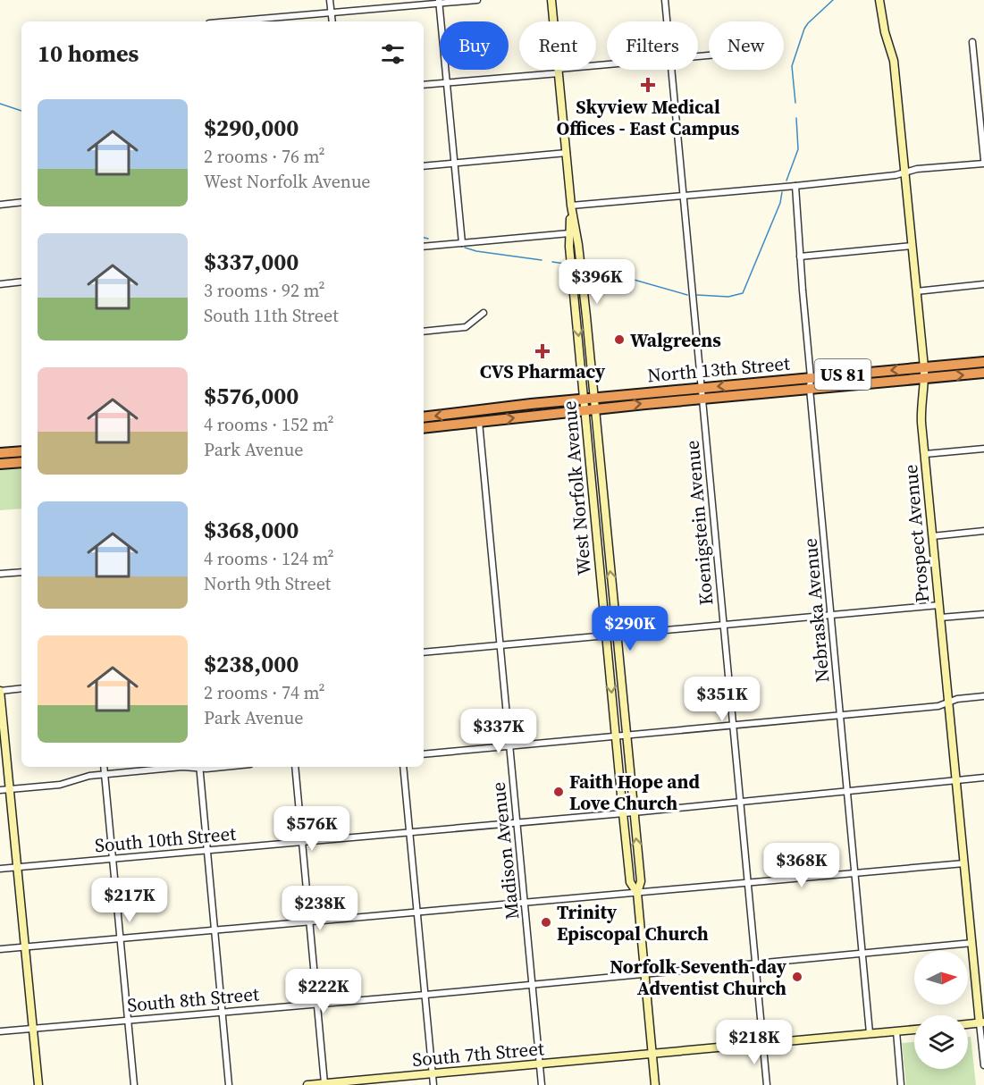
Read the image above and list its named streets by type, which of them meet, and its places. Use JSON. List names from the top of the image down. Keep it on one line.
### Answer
{"streets":{"highway":["North 13th Street","US 81"],"street":["West Norfolk Avenue","Koenigstein Avenue","Prospect Avenue","Nebraska Avenue","South 10th Street","Madison Avenue","South 8th Street","South 7th Street"]},"crossings":[["North 13th Street","US 81"],["North 13th Street","West Norfolk Avenue"],["North 13th Street","Koenigstein Avenue"],["North 13th Street","Prospect Avenue"],["North 13th Street","Nebraska Avenue"],["US 81","West Norfolk Avenue"],["US 81","Madison Avenue"],["West Norfolk Avenue","South 10th Street"],["West Norfolk Avenue","South 8th Street"],["West Norfolk Avenue","South 7th Street"],["Koenigstein Avenue","South 10th Street"],["Koenigstein Avenue","South 8th Street"],["Koenigstein Avenue","South 7th Street"],["Prospect Avenue","South 10th Street"],["Prospect Avenue","South 8th Street"],["Nebraska Avenue","South 10th Street"],["Nebraska Avenue","South 8th Street"],["Nebraska Avenue","South 7th Street"],["South 10th Street","Madison Avenue"],["Madison Avenue","South 8th Street"],["Madison Avenue","South 7th Street"]],"places":{"health":["Skyview Medical Offices - East Campus","CVS Pharmacy"],"other":["Walgreens","Faith Hope and Love Church","Trinity Episcopal Church","Norfolk Seventh-day Adventist Church"]},"north":"right","page":{"chip":["Buy","Rent","Filters","New"],"heading":"10 homes","list":[{"name":"$290,000","note":"2 rooms · 76 m² · West Norfolk Avenue"},{"name":"$337,000","note":"3 rooms · 92 m² · South 11th Street"},{"name":"$576,000","note":"4 rooms · 152 m² · Park Avenue"},{"name":"$368,000","note":"4 rooms · 124 m² · North 9th Street"},{"name":"$238,000","note":"2 rooms · 74 m² · Park Avenue"}],"price":["$396K","$290K","$351K","$337K","$576K","$368K","$217K","$238K","$222K","$218K"]}}
